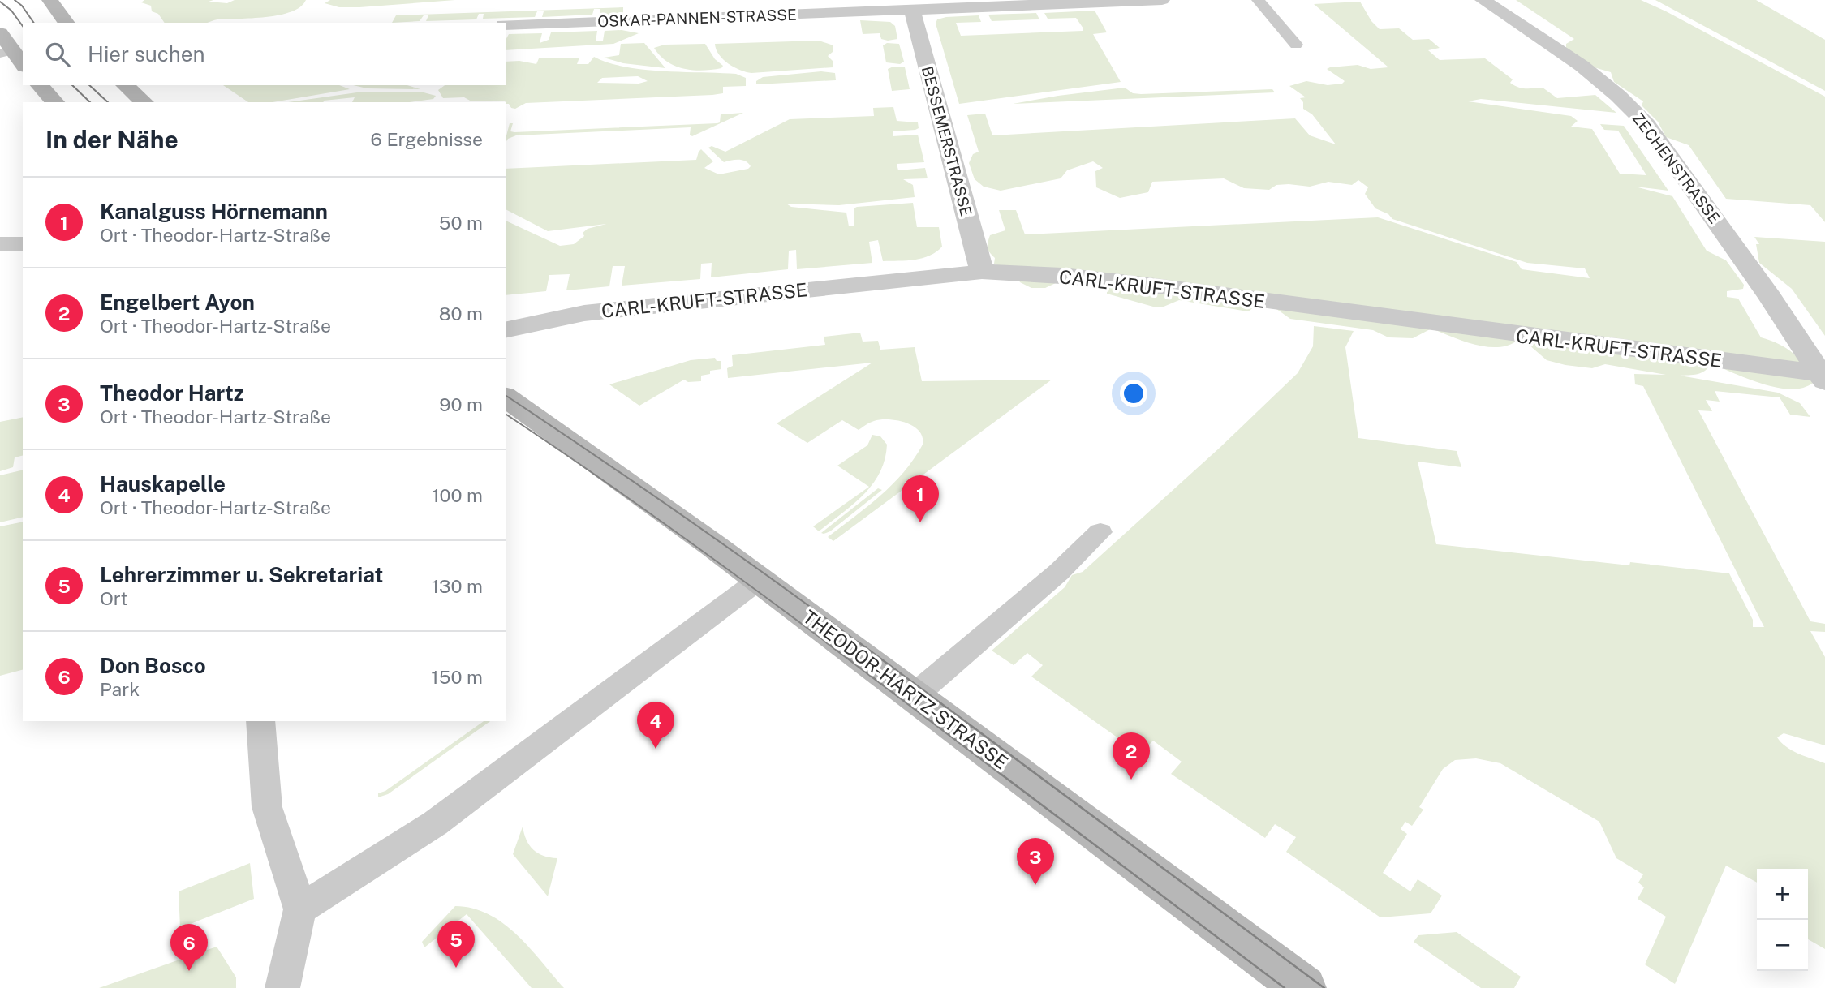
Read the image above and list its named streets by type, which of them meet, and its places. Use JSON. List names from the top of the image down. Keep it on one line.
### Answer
{"streets":{"main road":["THEODOR-HARTZ-STRASSE"],"street":["OSKAR-PANNEN-STRASSE","BESSEMERSTRASSE","ZECHENSTRASSE","CARL-KRUFT-STRASSE"]},"crossings":[["OSKAR-PANNEN-STRASSE","BESSEMERSTRASSE"],["BESSEMERSTRASSE","CARL-KRUFT-STRASSE"],["ZECHENSTRASSE","CARL-KRUFT-STRASSE"]],"page":{"search":"Hier suchen","heading":["In der Nähe","6 Ergebnisse"],"list":[{"mark":"1","name":"Kanalguss Hörnemann","note":"Ort · Theodor-Hartz-Straße","value":"50 m"},{"mark":"2","name":"Engelbert Ayon","note":"Ort · Theodor-Hartz-Straße","value":"80 m"},{"mark":"3","name":"Theodor Hartz","note":"Ort · Theodor-Hartz-Straße","value":"90 m"},{"mark":"4","name":"Hauskapelle","note":"Ort · Theodor-Hartz-Straße","value":"100 m"},{"mark":"5","name":"Lehrerzimmer u. Sekretariat","note":"Ort","value":"130 m"},{"mark":"6","name":"Don Bosco","note":"Park","value":"150 m"}],"pins":["1","4","2","3","5","6"],"map_buttons":["+","−"]}}
